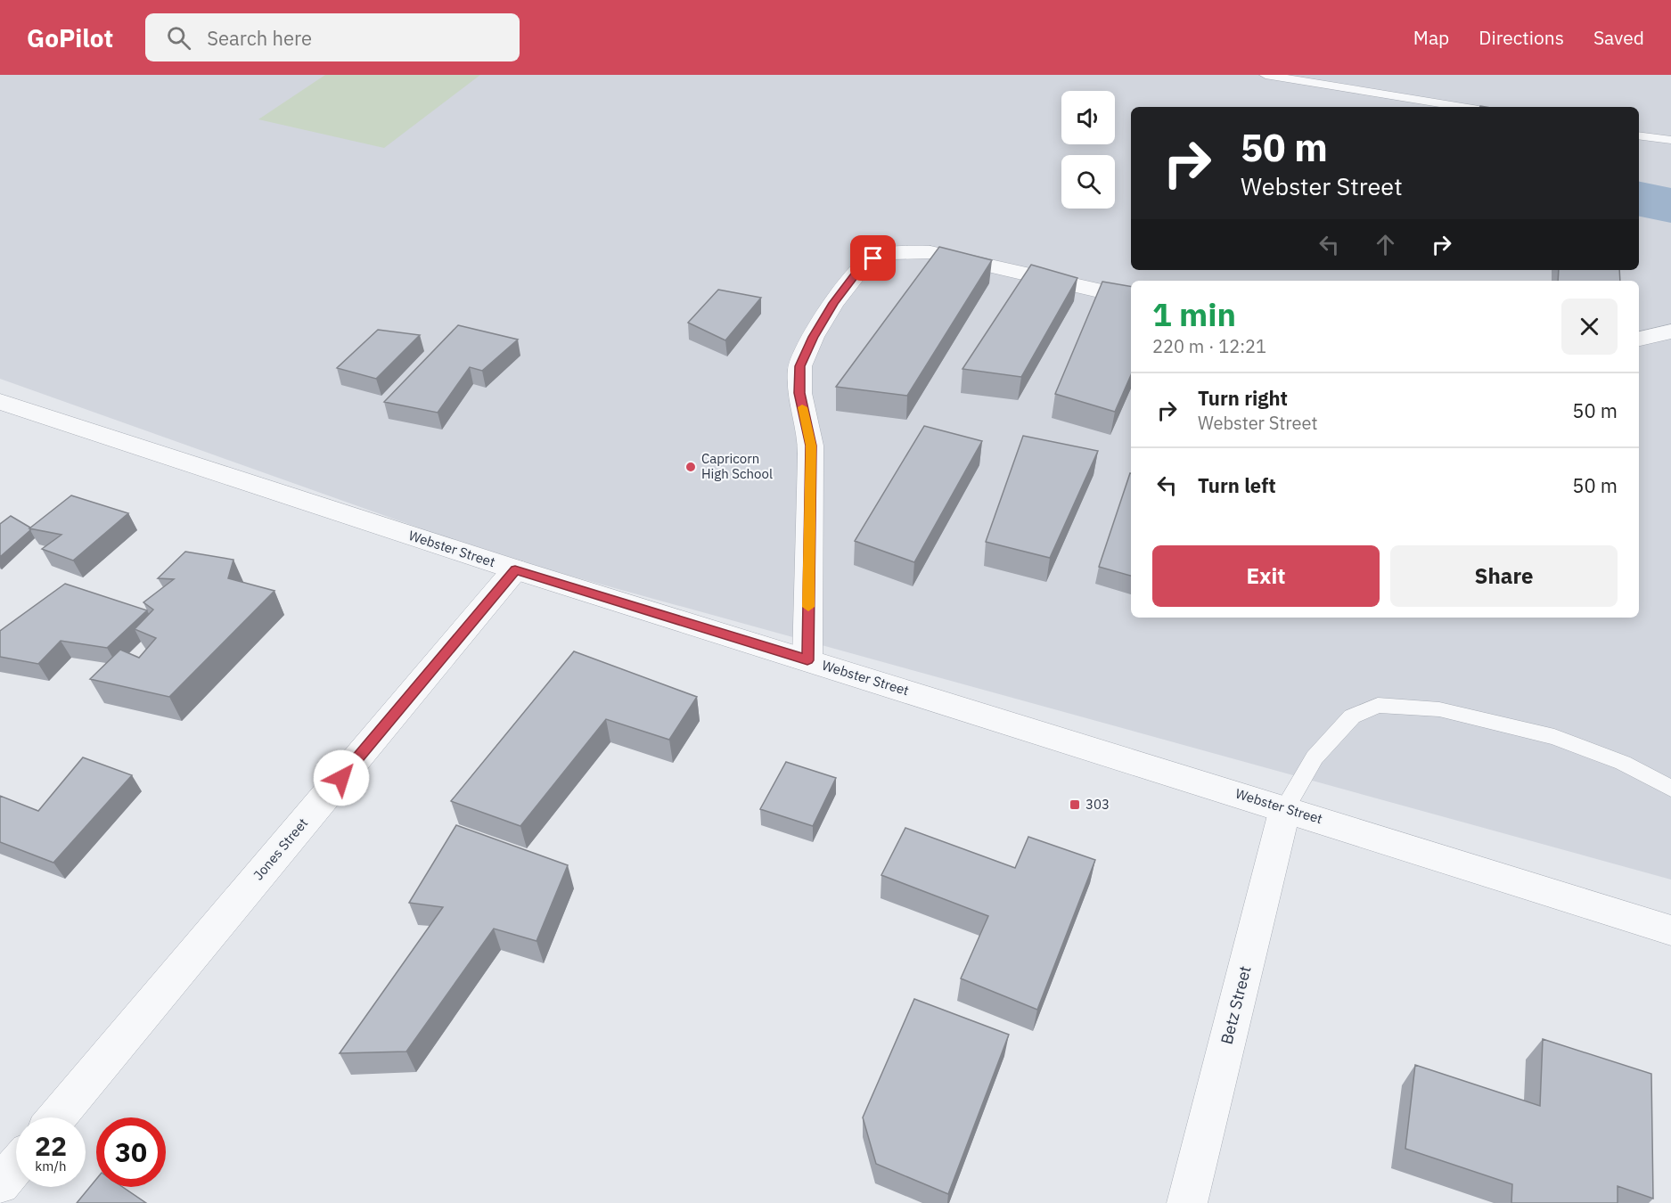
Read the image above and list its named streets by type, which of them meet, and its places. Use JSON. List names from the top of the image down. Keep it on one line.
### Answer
{"streets":{"street":["Webster Street","Jones Street","Betz Street"]},"crossings":[["Webster Street","Jones Street"],["Webster Street","Betz Street"]],"places":{"other":["Capricorn High School"],"transit":["303"]},"page":{"header":"GoPilot","search":"Search here","nav":["Map","Directions","Saved"],"turn":["50 m","Webster Street"],"heading":["1 min","220 m · 12:21"],"list":[{"name":"Turn right","note":"Webster Street","value":"50 m"},{"name":"Turn left","value":"50 m"}],"buttons":["Exit","Share"],"speed":"22 km/h","limit":"30"}}
